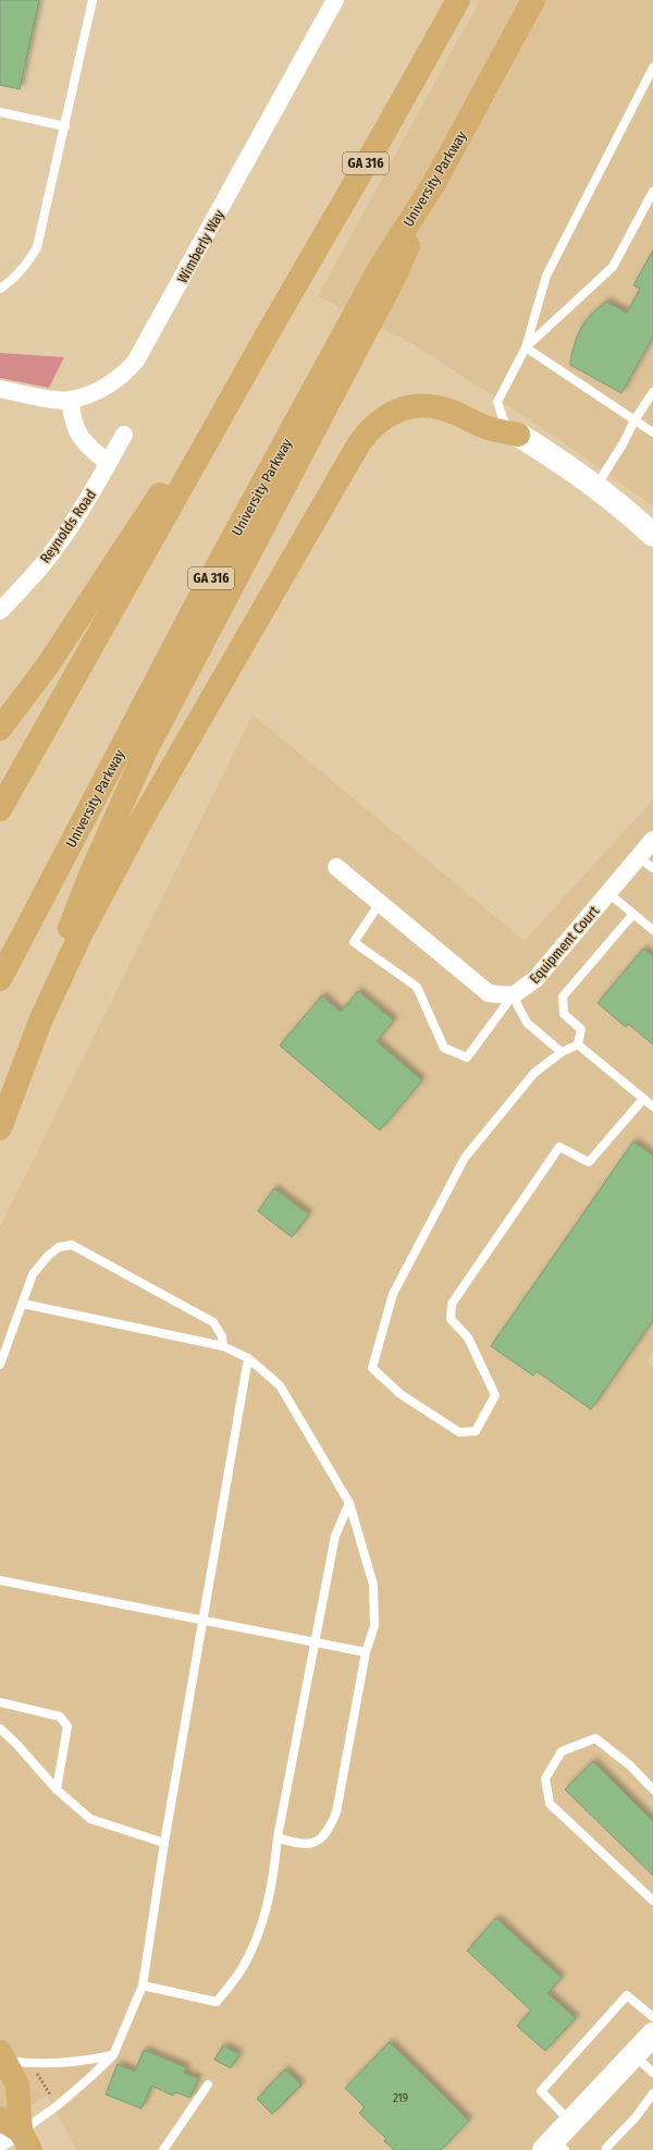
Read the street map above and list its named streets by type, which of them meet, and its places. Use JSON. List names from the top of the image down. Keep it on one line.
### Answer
{"streets":{"highway":["GA 316","University Parkway"],"street":["Wimberly Way","Reynolds Road","Equipment Court"]},"house_numbers":["219"]}
